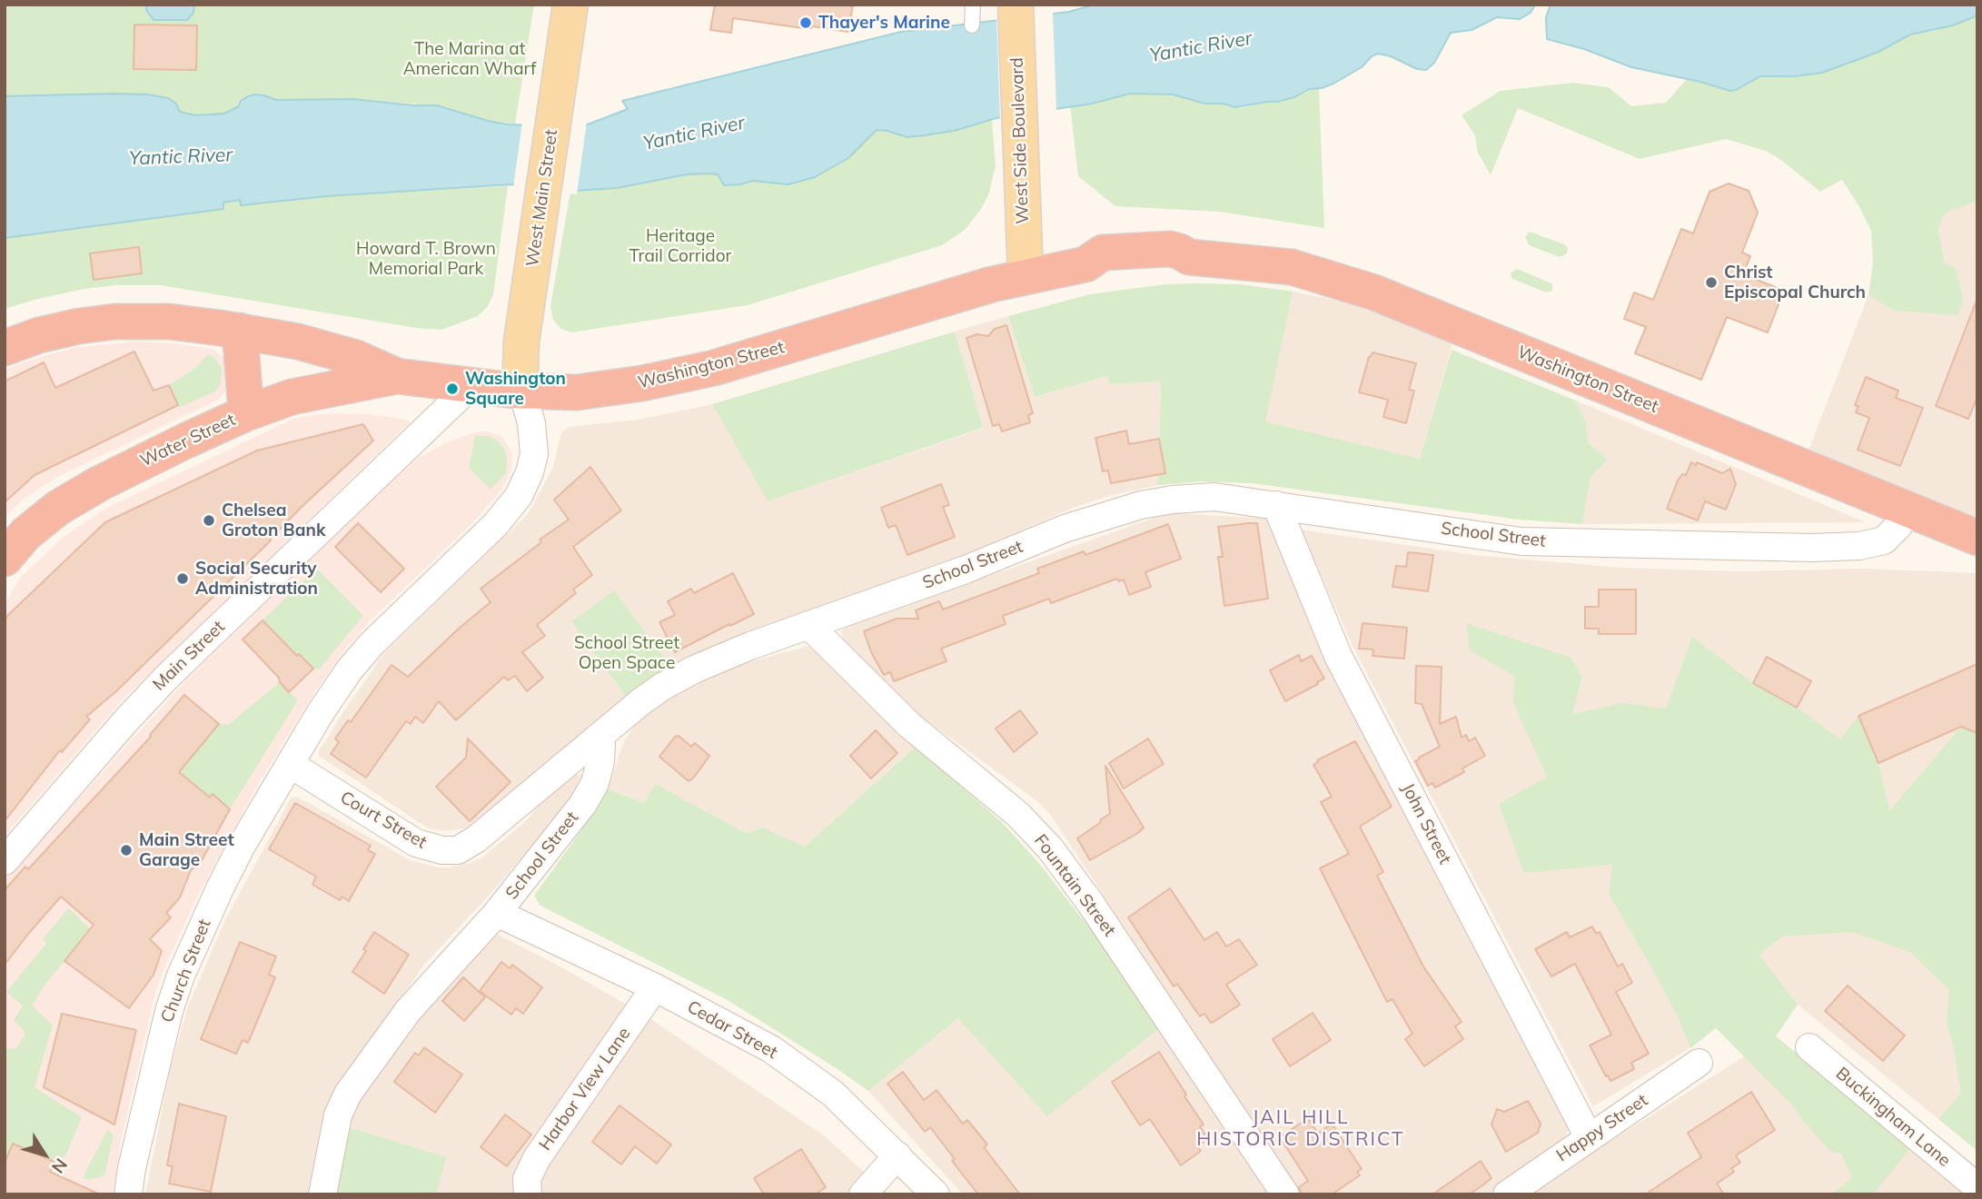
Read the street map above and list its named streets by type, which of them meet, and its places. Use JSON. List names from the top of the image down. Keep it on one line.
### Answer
{"streets":{"highway":["Washington Street","Water Street"],"main road":["West Side Boulevard","West Main Street"],"street":["School Street","Main Street","Court Street","John Street","Fountain Street","Church Street","Cedar Street","Harbor View Lane","Buckingham Lane","Happy Street"]},"crossings":[["West Side Boulevard","Washington Street"],["West Main Street","Washington Street"],["Washington Street","Water Street"],["Washington Street","School Street"],["Washington Street","Main Street"],["School Street","Court Street"],["School Street","John Street"],["School Street","Fountain Street"],["School Street","Cedar Street"],["Court Street","Church Street"],["John Street","Happy Street"],["Cedar Street","Harbor View Lane"]],"districts":["JAIL HILL HISTORIC DISTRICT"],"water":["Yantic River"],"parks":["The Marina at American Wharf","Heritage Trail Corridor","Howard T. Brown Memorial Park","School Street Open Space"],"places":["Thayer's Marine","Christ Episcopal Church","Washington Square","Chelsea Groton Bank","Social Security Administration","Main Street Garage"],"north":"bottom right"}
